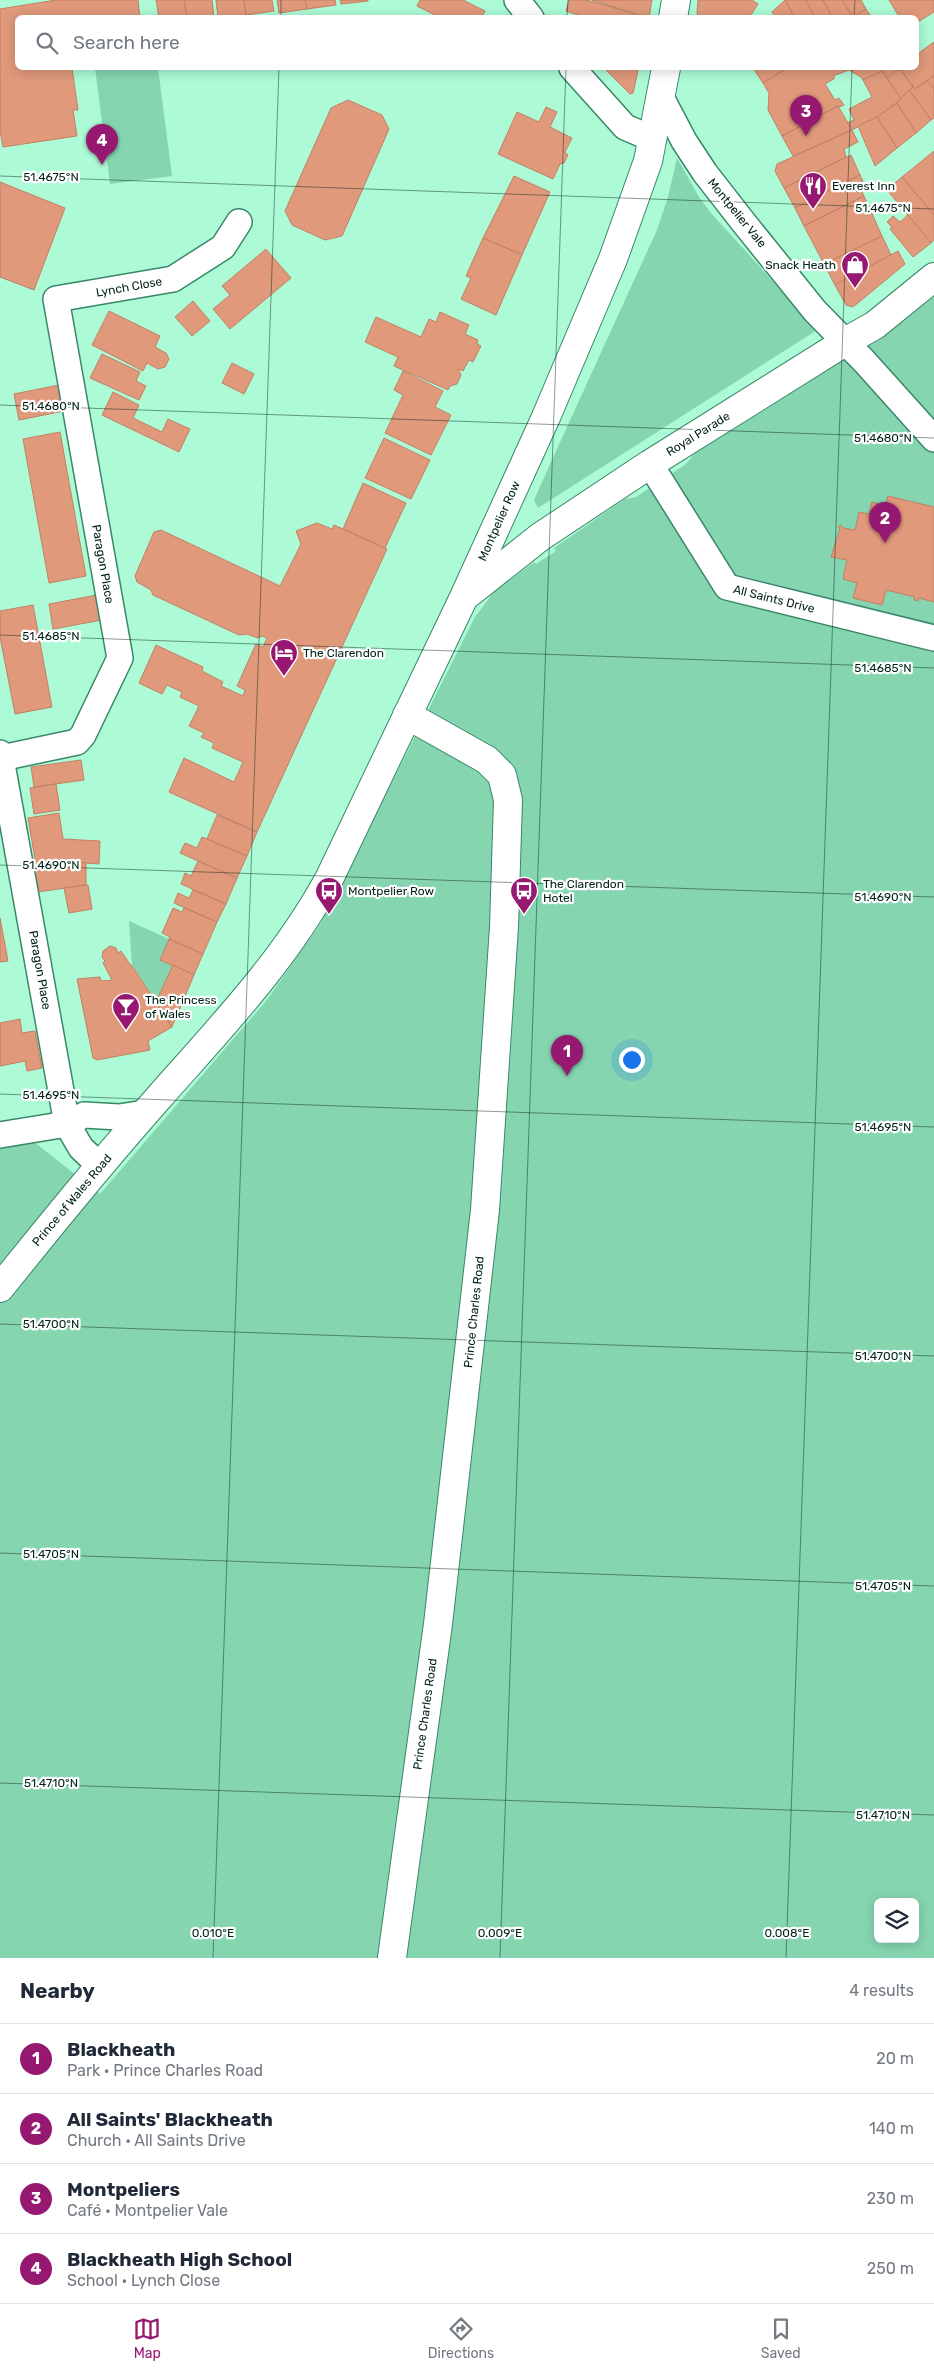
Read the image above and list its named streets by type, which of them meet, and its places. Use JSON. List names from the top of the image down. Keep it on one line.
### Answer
{"streets":{"main road":["Royal Parade","Montpelier Row","Prince of Wales Road","Prince Charles Road"],"street":["Montpelier Vale","Lynch Close","Paragon Place","All Saints Drive"]},"crossings":[["Montpelier Vale","Royal Parade"],["Montpelier Vale","Montpelier Row"],["Lynch Close","Paragon Place"],["Royal Parade","Montpelier Row"],["Royal Parade","All Saints Drive"],["Montpelier Row","Prince of Wales Road"],["Montpelier Row","Prince Charles Road"],["Paragon Place","Prince of Wales Road"]],"places":{"restaurant":["Everest Inn"],"shop":["Snack Heath"],"hotel":["The Clarendon"],"bus stop":["Montpelier Row","The Clarendon Hotel"],"bar":["The Princess of Wales"]},"page":{"search":"Search here","pins":["3","4","2","1"],"heading":["Nearby","4 results"],"list":[{"mark":"1","name":"Blackheath","note":"Park · Prince Charles Road","value":"20 m"},{"mark":"2","name":"All Saints' Blackheath","note":"Church · All Saints Drive","value":"140 m"},{"mark":"3","name":"Montpeliers","note":"Café · Montpelier Vale","value":"230 m"},{"mark":"4","name":"Blackheath High School","note":"School · Lynch Close","value":"250 m"}],"nav":["Map","Directions","Saved"]},"coordinates":["51.4675°N","51.4680°N","51.4685°N","51.4690°N","51.4695°N","51.4700°N","51.4705°N","51.4710°N","0.010°E","0.009°E","0.008°E"]}
